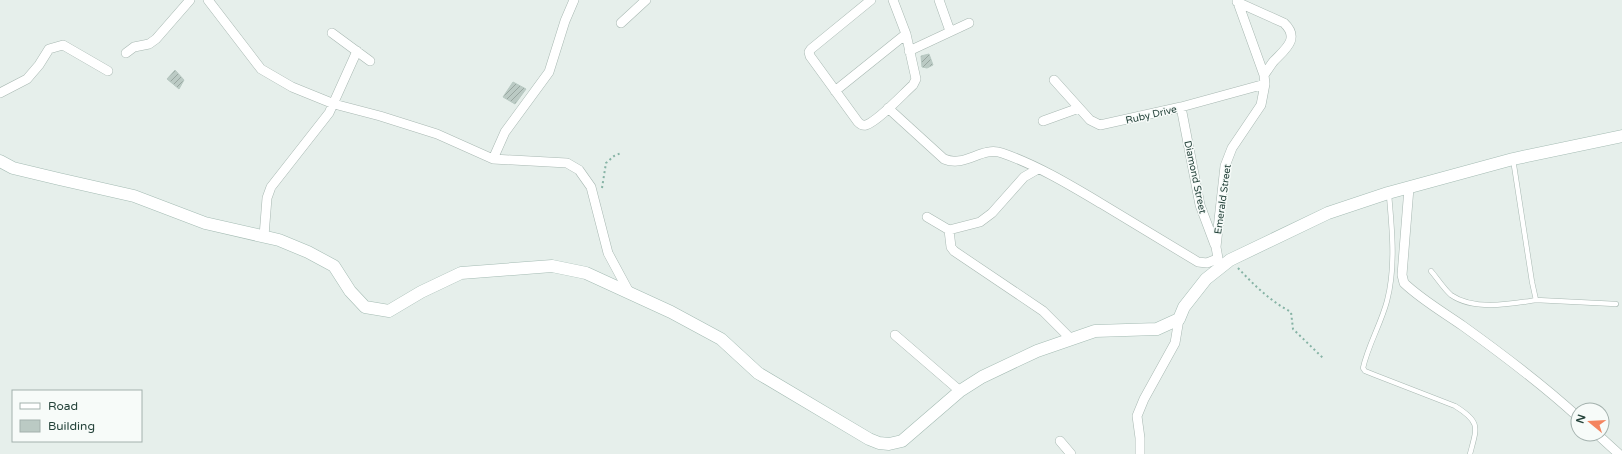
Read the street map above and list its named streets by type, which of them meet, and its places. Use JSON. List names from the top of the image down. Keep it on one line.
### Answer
{"streets":{"street":["Ruby Drive","Diamond Street","Emerald Street"]},"crossings":[["Ruby Drive","Diamond Street"],["Ruby Drive","Emerald Street"],["Diamond Street","Emerald Street"]],"legend":["Road","Building"],"north":"left"}
